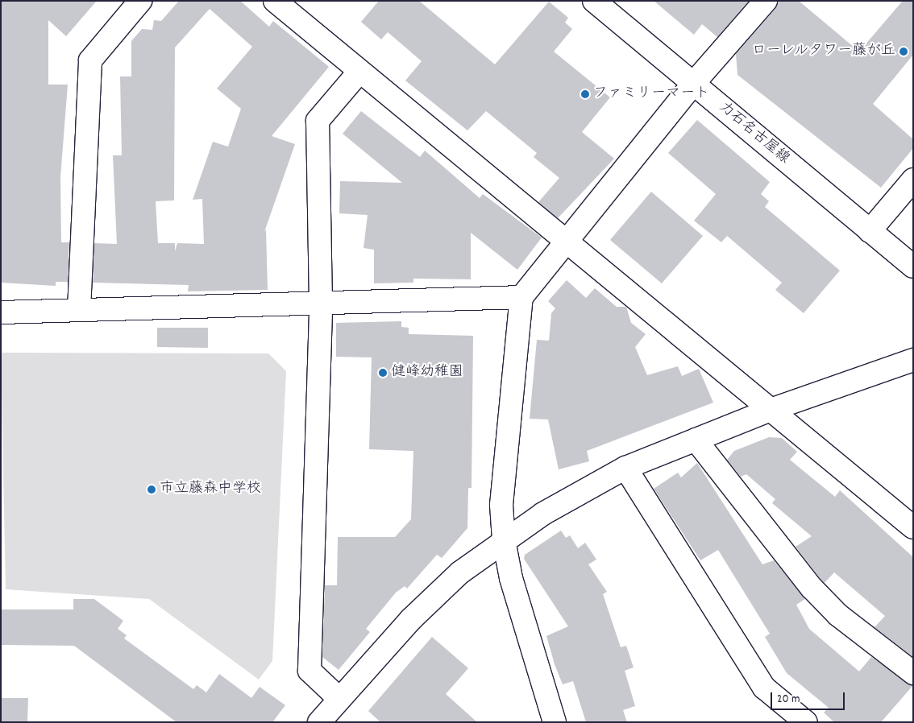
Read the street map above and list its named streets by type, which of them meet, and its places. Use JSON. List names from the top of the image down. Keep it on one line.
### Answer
{"streets":{"street":["力石名古屋線"]},"places":["ローレルタワー藤が丘","ファミリーマート","健峰幼稚園","市立藤森中学校"],"scale_bar":"20 m"}
